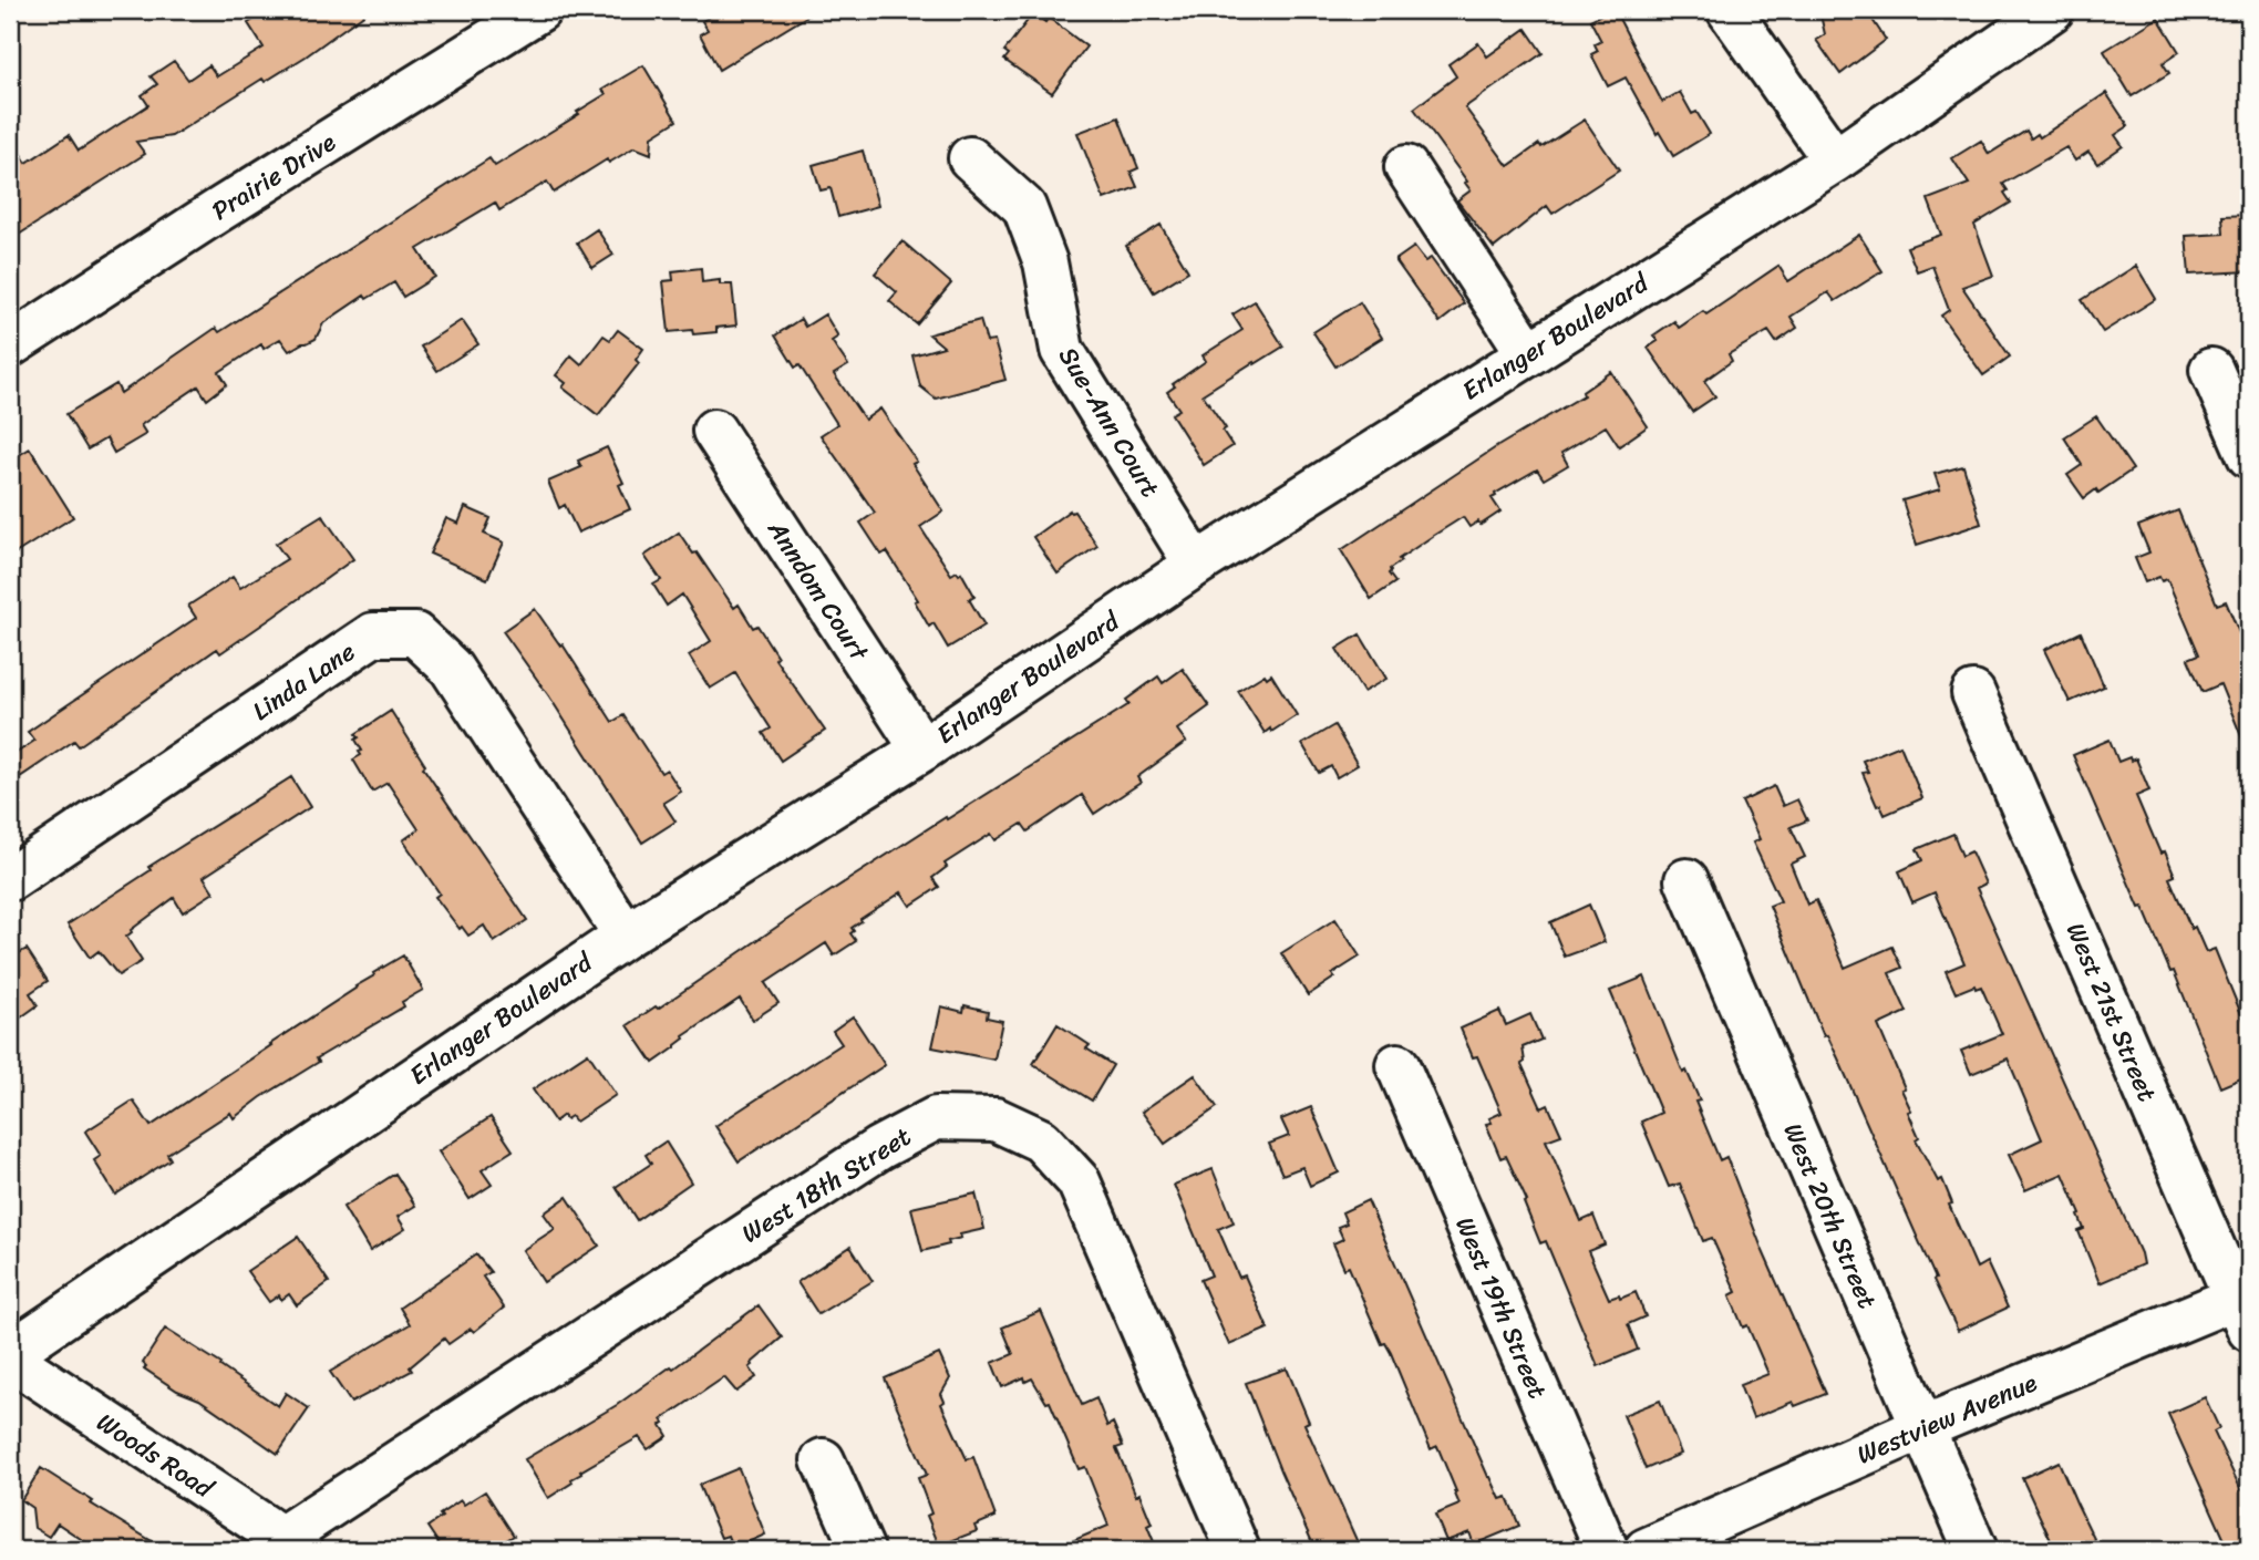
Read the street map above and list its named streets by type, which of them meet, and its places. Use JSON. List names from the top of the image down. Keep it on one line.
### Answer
{"streets":{"street":["Prairie Drive","Erlanger Boulevard","Sue-Ann Court","Anndom Court","Linda Lane","West 21st Street","West 18th Street","West 20th Street","West 19th Street","Westview Avenue","Woods Road"]},"crossings":[["Erlanger Boulevard","Sue-Ann Court"],["Erlanger Boulevard","Anndom Court"],["Erlanger Boulevard","Linda Lane"],["Erlanger Boulevard","Woods Road"],["West 21st Street","Westview Avenue"],["West 18th Street","Woods Road"],["West 20th Street","Westview Avenue"]]}
